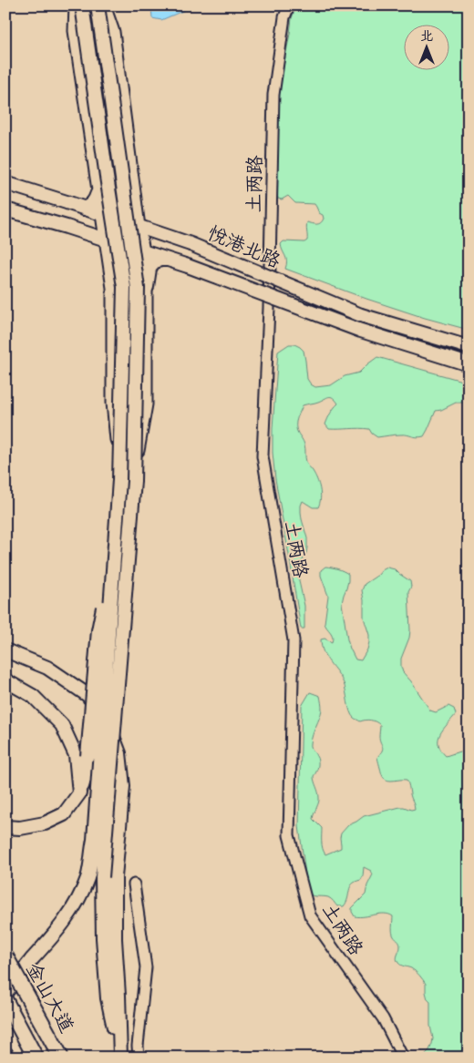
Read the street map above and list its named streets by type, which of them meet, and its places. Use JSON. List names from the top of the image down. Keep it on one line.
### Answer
{"streets":{"highway":["金山大道"],"main road":["悦港北路"],"street":["土两路"]},"north":"top"}
